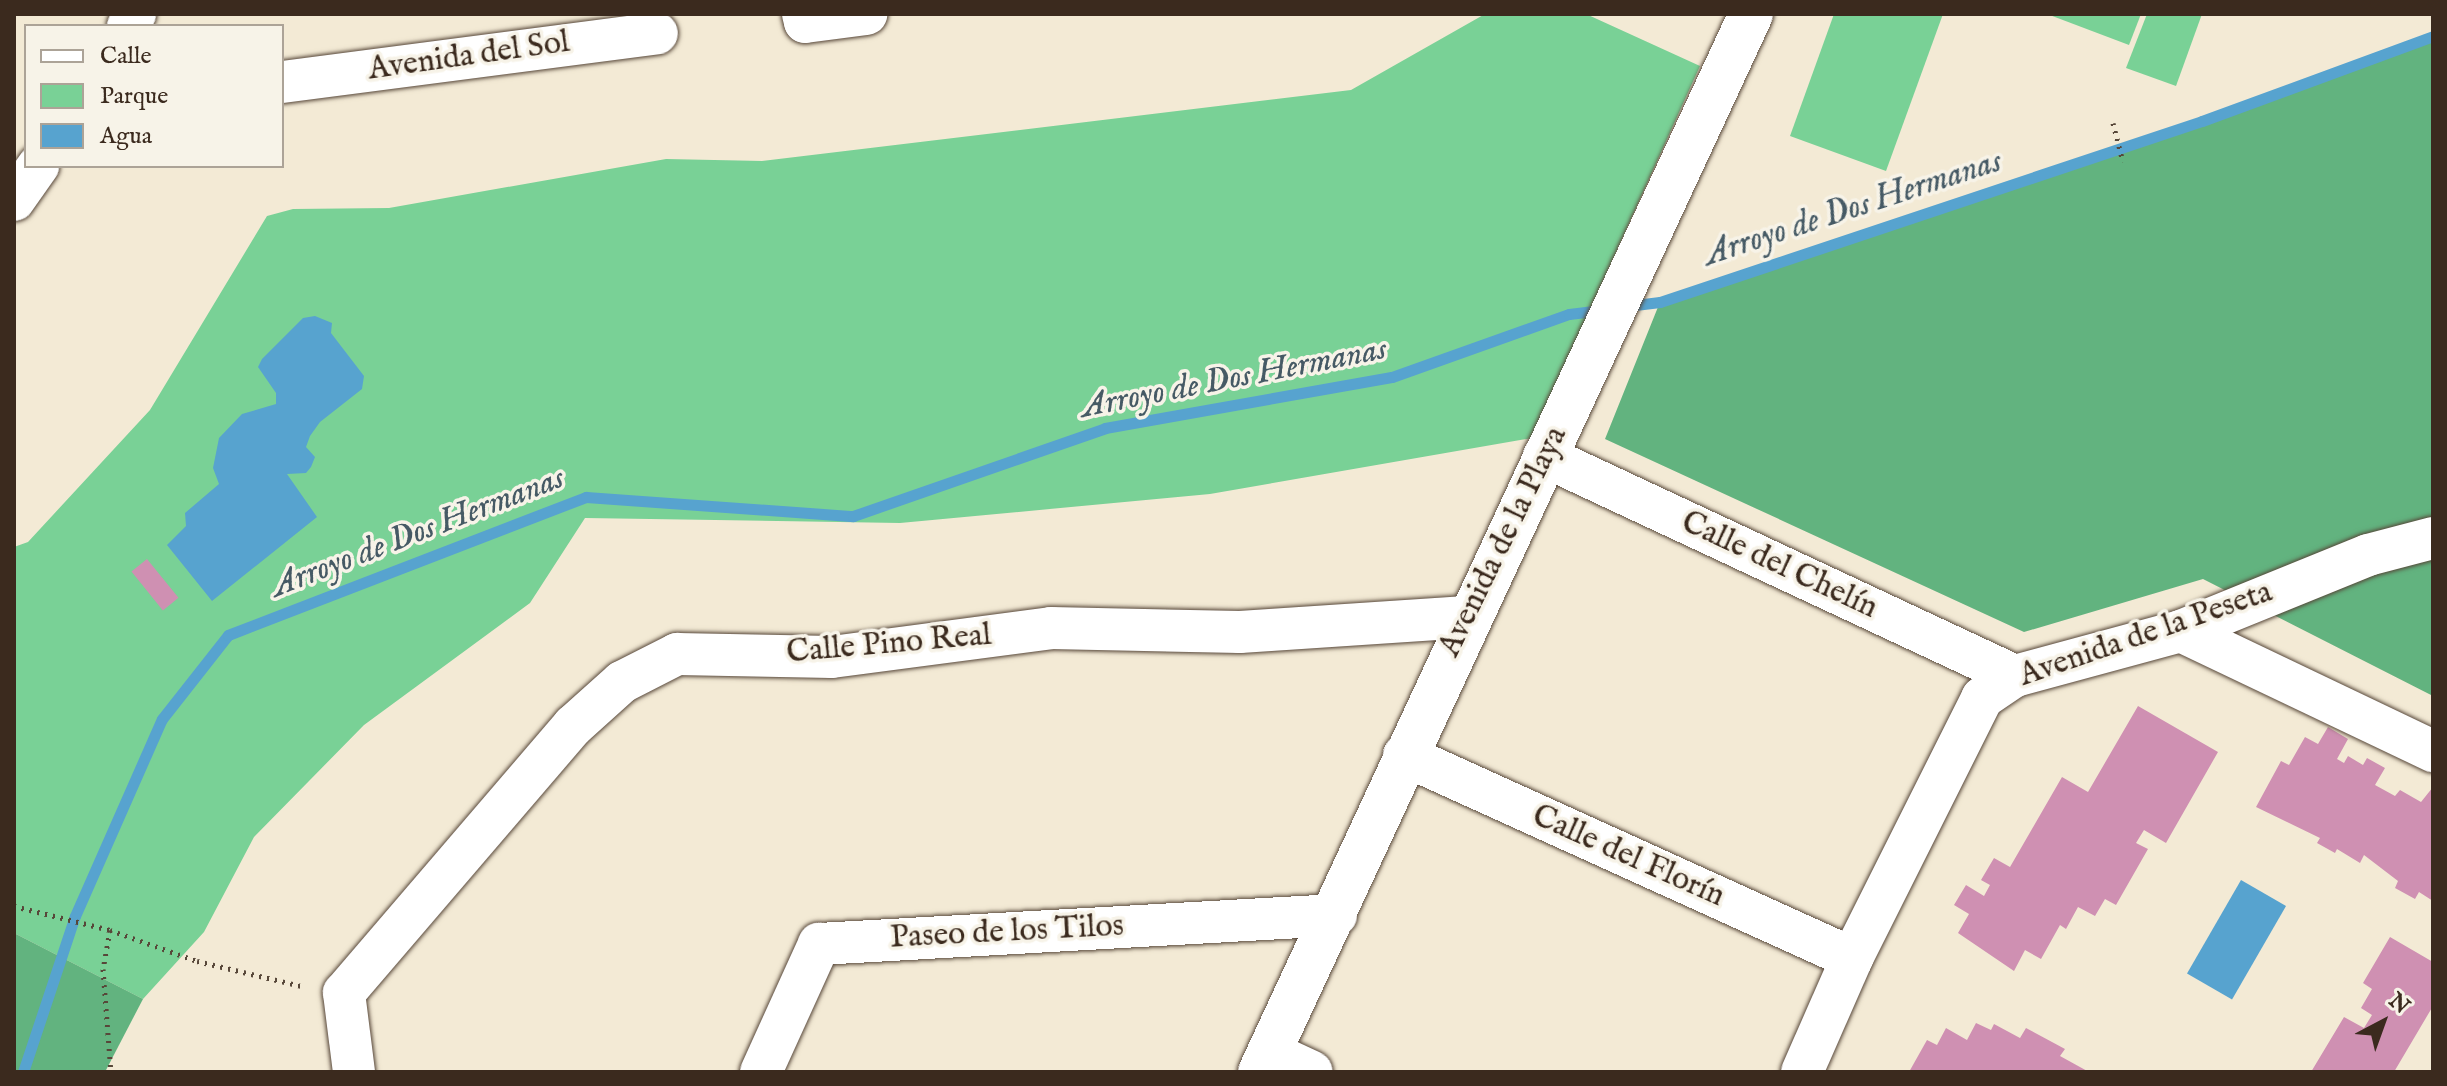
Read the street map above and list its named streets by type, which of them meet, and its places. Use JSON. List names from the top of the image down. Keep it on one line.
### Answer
{"streets":{"street":["Avenida del Sol","Avenida de la Playa","Calle del Chelín","Avenida de la Peseta","Calle Pino Real","Calle del Florín","Paseo de los Tilos"]},"crossings":[["Avenida de la Playa","Calle del Chelín"],["Avenida de la Playa","Calle Pino Real"],["Avenida de la Playa","Calle del Florín"],["Avenida de la Playa","Paseo de los Tilos"],["Calle del Chelín","Avenida de la Peseta"],["Avenida de la Peseta","Calle del Florín"]],"water":["Arroyo de Dos Hermanas"],"legend":["Calle","Parque","Agua"],"north":"top right"}
